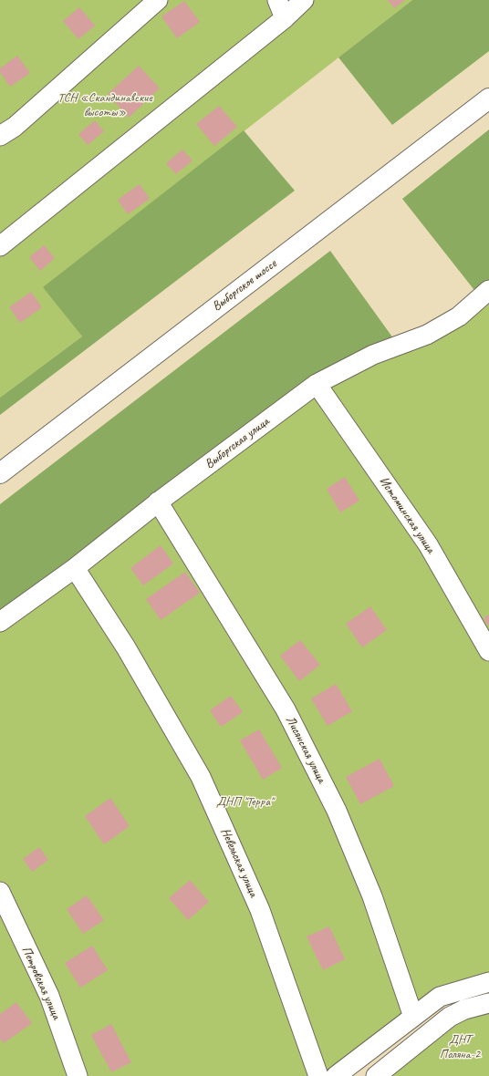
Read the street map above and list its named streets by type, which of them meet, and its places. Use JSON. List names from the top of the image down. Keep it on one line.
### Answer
{"streets":{"main road":["Выборгское шоссе"],"street":["Выборгская улица","Истоминская улица","Лисянская улица","Невельская улица","Петровская улица"]},"crossings":[["Выборгская улица","Истоминская улица"],["Выборгская улица","Лисянская улица"],["Выборгская улица","Невельская улица"]],"parks":["ТСН «Скандинавские высоты»","ДНП \"Терра\"","ДНТ Поляна-2"]}
